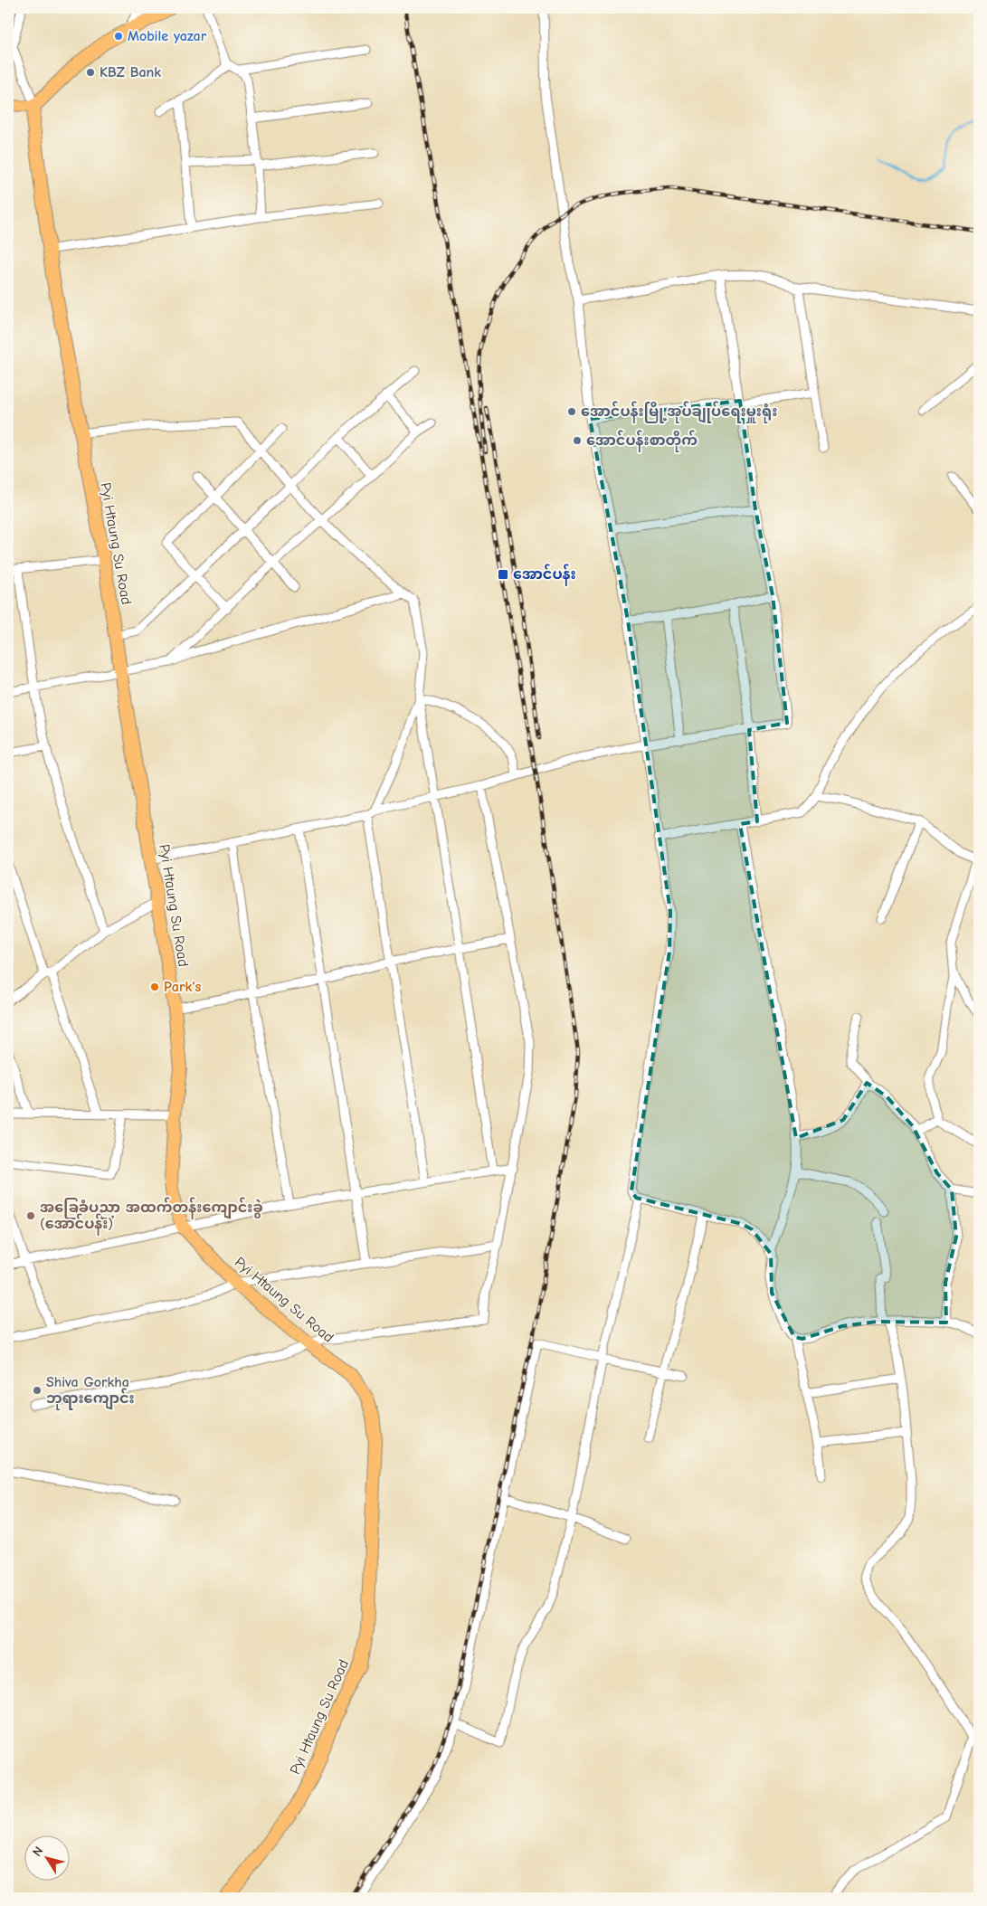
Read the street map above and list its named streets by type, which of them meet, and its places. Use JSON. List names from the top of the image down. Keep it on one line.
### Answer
{"streets":{"highway":["Pyi Htaung Su Road"]},"places":{"other":["Mobile yazar","KBZ Bank","အောင်ပန်းမြို့အုပ်ချုပ်ရေးမှူးရုံး","အောင်ပန်းစာတိုက်","Park's","အခြေခံပညာ အထက်တန်းကျောင်းခွဲ (အောင်ပန်း)","Shiva Gorkha ဘုရားကျောင်း"],"transit":["အောင်ပန်း"]},"north":"top left"}
